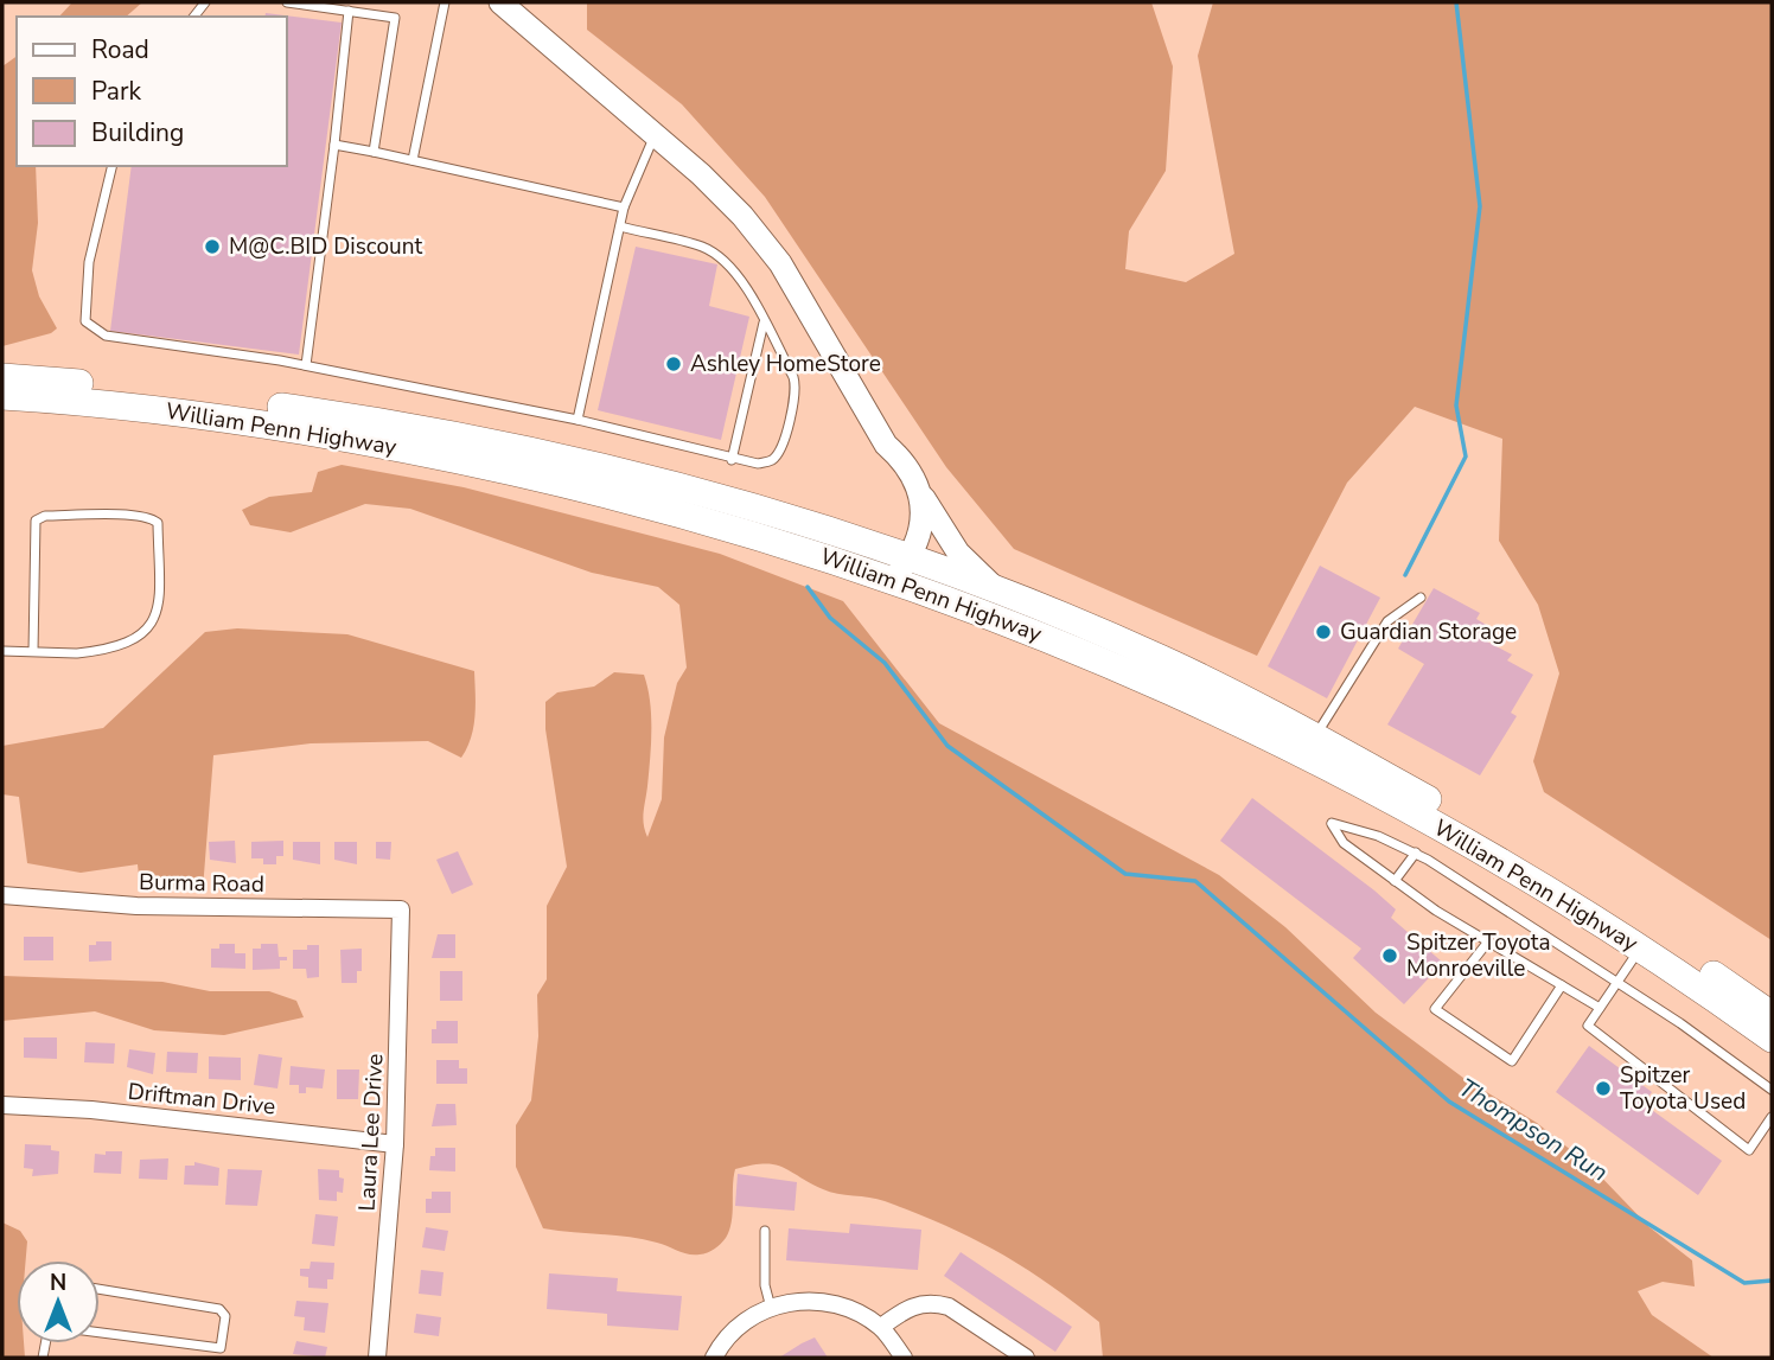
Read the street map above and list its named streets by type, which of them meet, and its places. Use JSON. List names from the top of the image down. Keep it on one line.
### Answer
{"streets":{"highway":["William Penn Highway"],"street":["Burma Road","Driftman Drive","Laura Lee Drive"]},"crossings":[["Burma Road","Laura Lee Drive"],["Driftman Drive","Laura Lee Drive"]],"water":["Thompson Run"],"places":["M@C.BID Discount","Ashley HomeStore","Guardian Storage","Spitzer Toyota Monroeville","Spitzer Toyota Used"],"legend":["Road","Park","Building"],"north":"top"}
